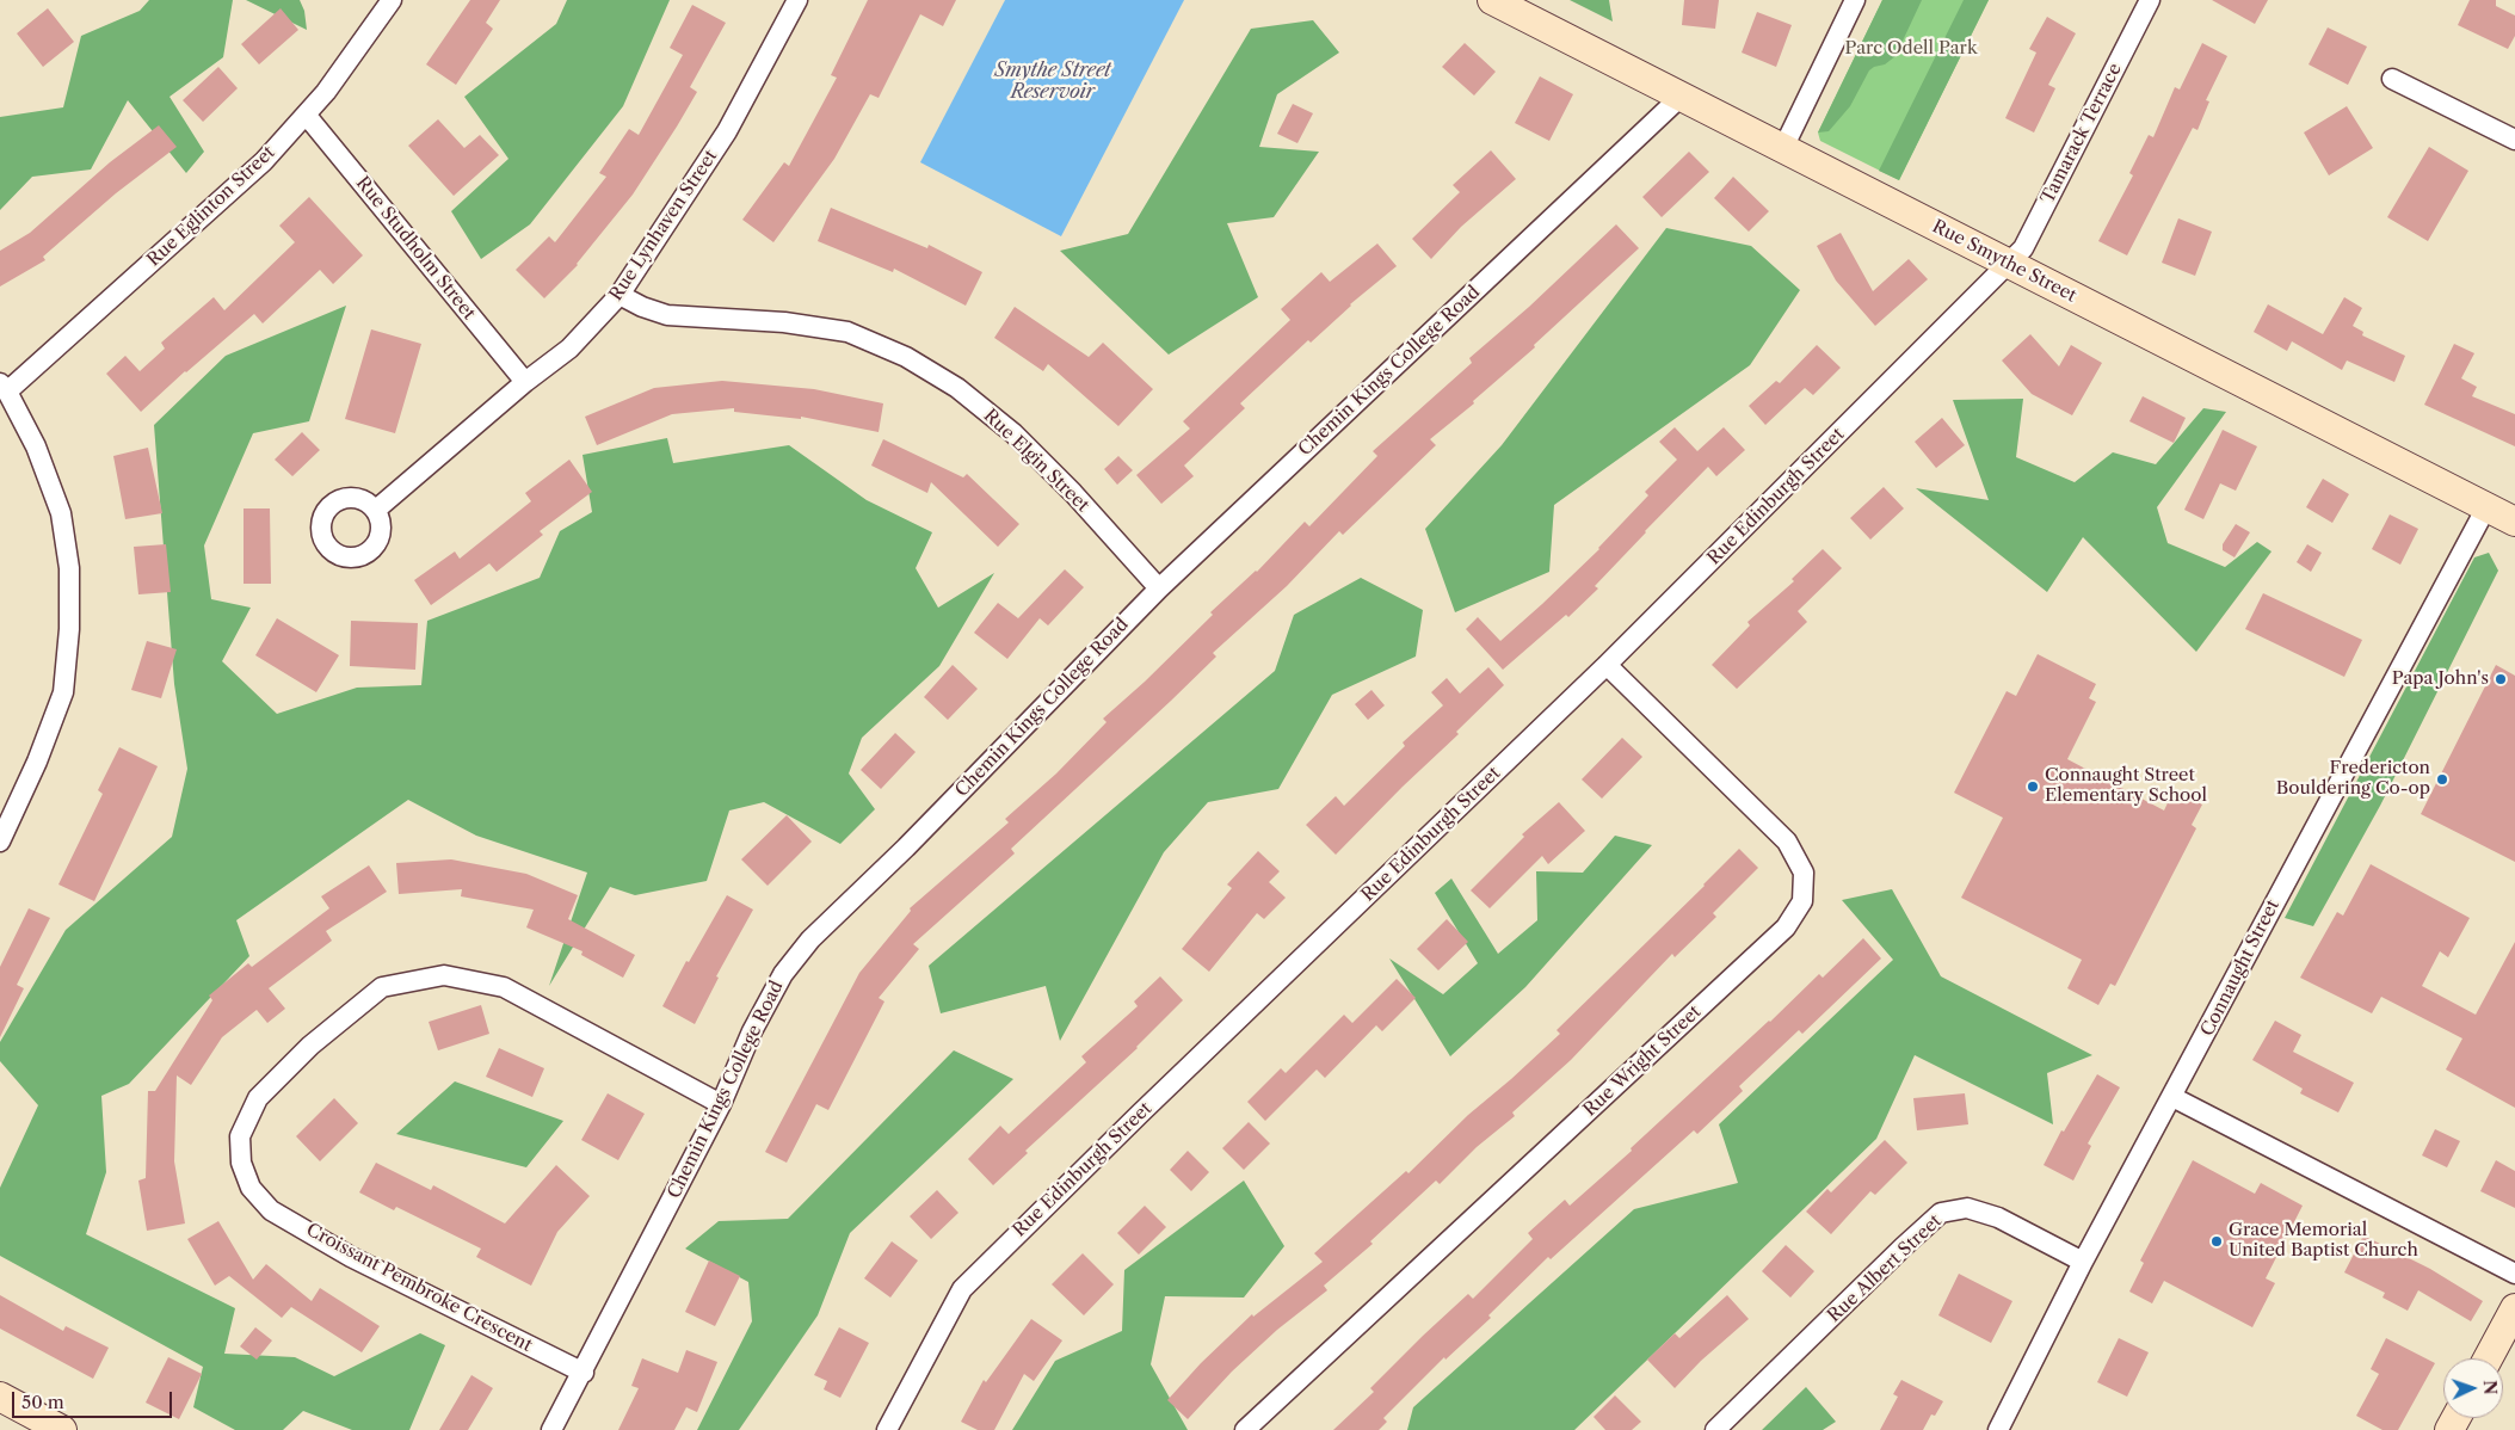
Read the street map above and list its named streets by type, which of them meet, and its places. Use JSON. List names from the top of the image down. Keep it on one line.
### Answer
{"streets":{"main road":["Rue Smythe Street"],"street":["Tamarack Terrace","Rue Eglinton Street","Rue Lynhaven Street","Rue Studholm Street","Chemin Kings College Road","Rue Elgin Street","Rue Edinburgh Street","Connaught Street","Rue Wright Street","Rue Albert Street","Croissant Pembroke Crescent"]},"crossings":[["Tamarack Terrace","Rue Smythe Street"],["Tamarack Terrace","Rue Edinburgh Street"],["Rue Eglinton Street","Rue Studholm Street"],["Rue Lynhaven Street","Rue Studholm Street"],["Rue Lynhaven Street","Rue Elgin Street"],["Rue Smythe Street","Chemin Kings College Road"],["Rue Smythe Street","Rue Edinburgh Street"],["Rue Smythe Street","Connaught Street"],["Chemin Kings College Road","Rue Elgin Street"],["Chemin Kings College Road","Croissant Pembroke Crescent"],["Rue Edinburgh Street","Rue Wright Street"],["Connaught Street","Rue Albert Street"]],"water":["Smythe Street Reservoir"],"parks":["Parc Odell Park"],"places":["Papa John's","Fredericton Bouldering Co-op","Connaught Street Elementary School","Grace Memorial United Baptist Church"],"scale_bar":"50 m","north":"right"}
